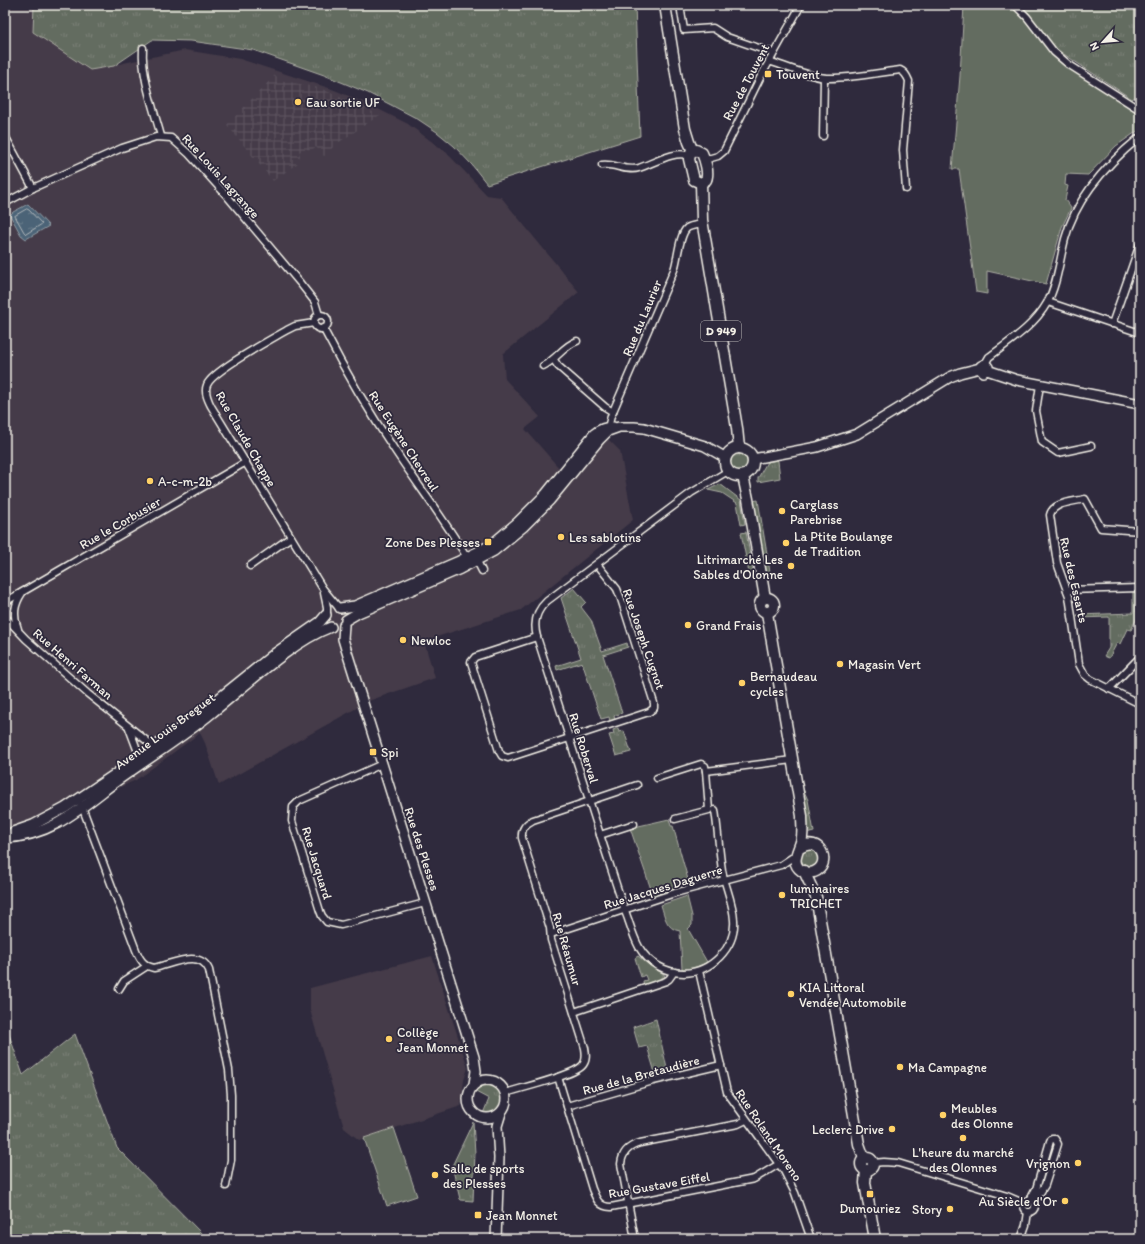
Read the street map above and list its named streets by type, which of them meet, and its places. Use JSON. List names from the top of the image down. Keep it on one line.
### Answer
{"streets":{"main road":["D 949"],"street":["Rue de Touvent","Rue Louis Lagrange","Rue du Laurier","Rue Claude Chappe","Rue Eugène Chevreul","Rue le Corbusier","Rue des Essarts","Rue Joseph Cugnot","Rue Henri Farman","Avenue Louis Breguet","Rue Roberval","Rue des Plesses","Rue Jacquard","Rue Jacques Daguerre","Rue Réaumur","Rue de la Bretaudière","Rue Roland Moreno","Rue Gustave Eiffel"]},"crossings":[["Rue Louis Lagrange","Rue Claude Chappe"],["Rue Louis Lagrange","Rue Eugène Chevreul"],["Rue du Laurier","D 949"],["D 949","Rue Roberval"],["Rue Claude Chappe","Rue Eugène Chevreul"],["Rue Claude Chappe","Rue le Corbusier"],["Rue Claude Chappe","Avenue Louis Breguet"],["Rue Claude Chappe","Rue des Plesses"],["Rue Joseph Cugnot","Rue Roberval"],["Rue Henri Farman","Avenue Louis Breguet"],["Avenue Louis Breguet","Rue des Plesses"],["Rue Roberval","Rue Jacques Daguerre"],["Rue Roberval","Rue Réaumur"],["Rue Roberval","Rue Roland Moreno"],["Rue des Plesses","Rue Jacquard"],["Rue des Plesses","Rue Réaumur"],["Rue Jacques Daguerre","Rue Réaumur"],["Rue Réaumur","Rue Gustave Eiffel"],["Rue de la Bretaudière","Rue Roland Moreno"],["Rue de la Bretaudière","Rue Gustave Eiffel"],["Rue Roland Moreno","Rue Gustave Eiffel"]],"places":{"transit":["Touvent","Zone Des Plesses","Spi","Dumouriez","Jean Monnet"],"other":["Eau sortie UF","A-c-m-2b","Carglass Parebrise","Les sablotins","La Ptite Boulange de Tradition","Litrimarché Les Sables d'Olonne","Grand Frais","Newloc","Magasin Vert","Bernaudeau cycles","luminaires TRICHET","KIA Littoral Vendée Automobile","Collège Jean Monnet","Ma Campagne","Meubles des Olonne","Leclerc Drive","L'heure du marché des Olonnes","Vrignon","Salle de sports des Plesses","Au Siècle d'Or","Story"]},"north":"bottom left"}
